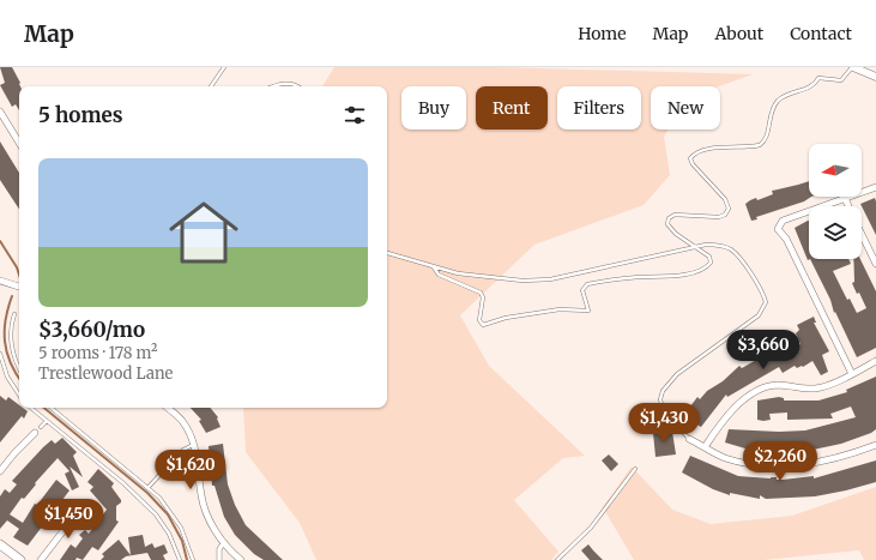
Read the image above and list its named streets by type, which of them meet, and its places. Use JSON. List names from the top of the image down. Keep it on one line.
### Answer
{"north":"left","page":{"header":"Map","nav":["Home","Map","About","Contact"],"chip":["Buy","Rent","Filters","New"],"heading":"5 homes","list":[{"name":"$3,660/mo","note":"5 rooms · 178 m² · Trestlewood Lane"}],"price":["$3,660","$1,430","$2,260","$1,620","$1,450"]}}
